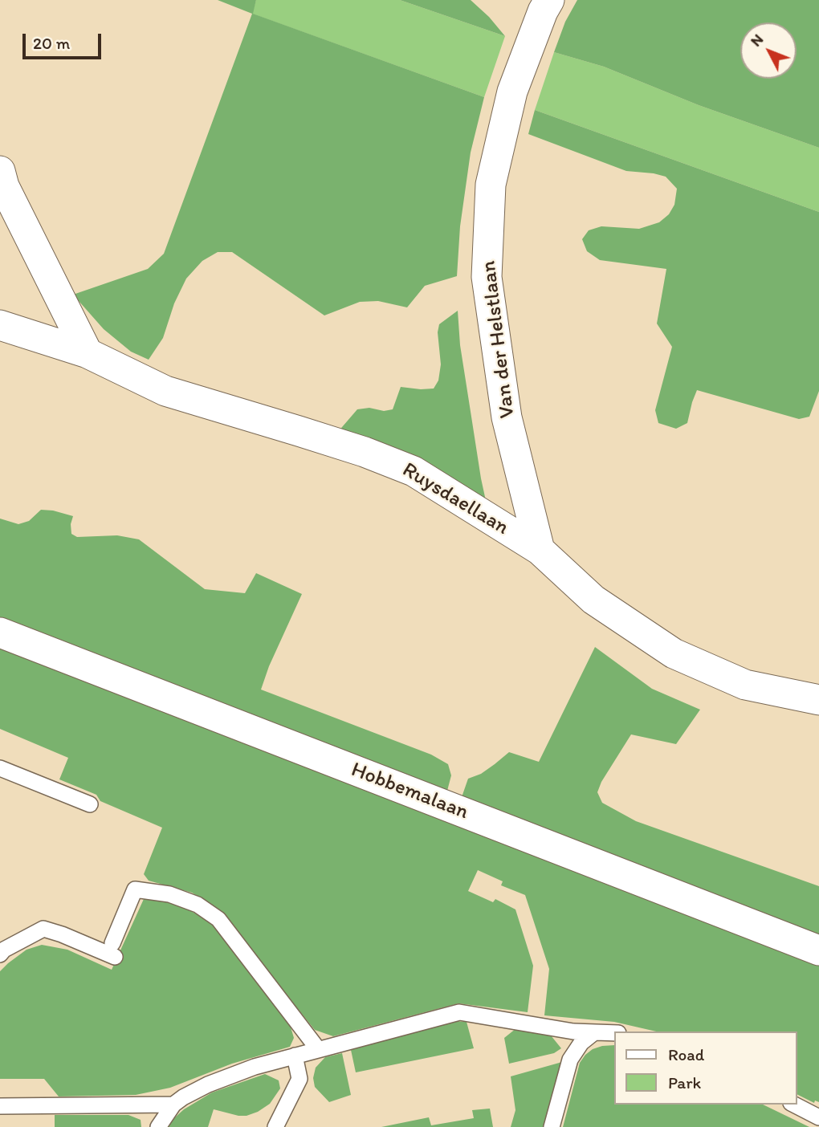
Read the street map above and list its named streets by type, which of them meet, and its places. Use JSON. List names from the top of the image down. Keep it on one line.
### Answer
{"streets":{"street":["Van der Helstlaan","Ruysdaellaan","Hobbemalaan"]},"crossings":[["Van der Helstlaan","Ruysdaellaan"]],"legend":["Road","Park"],"scale_bar":"20 m","north":"top left"}
